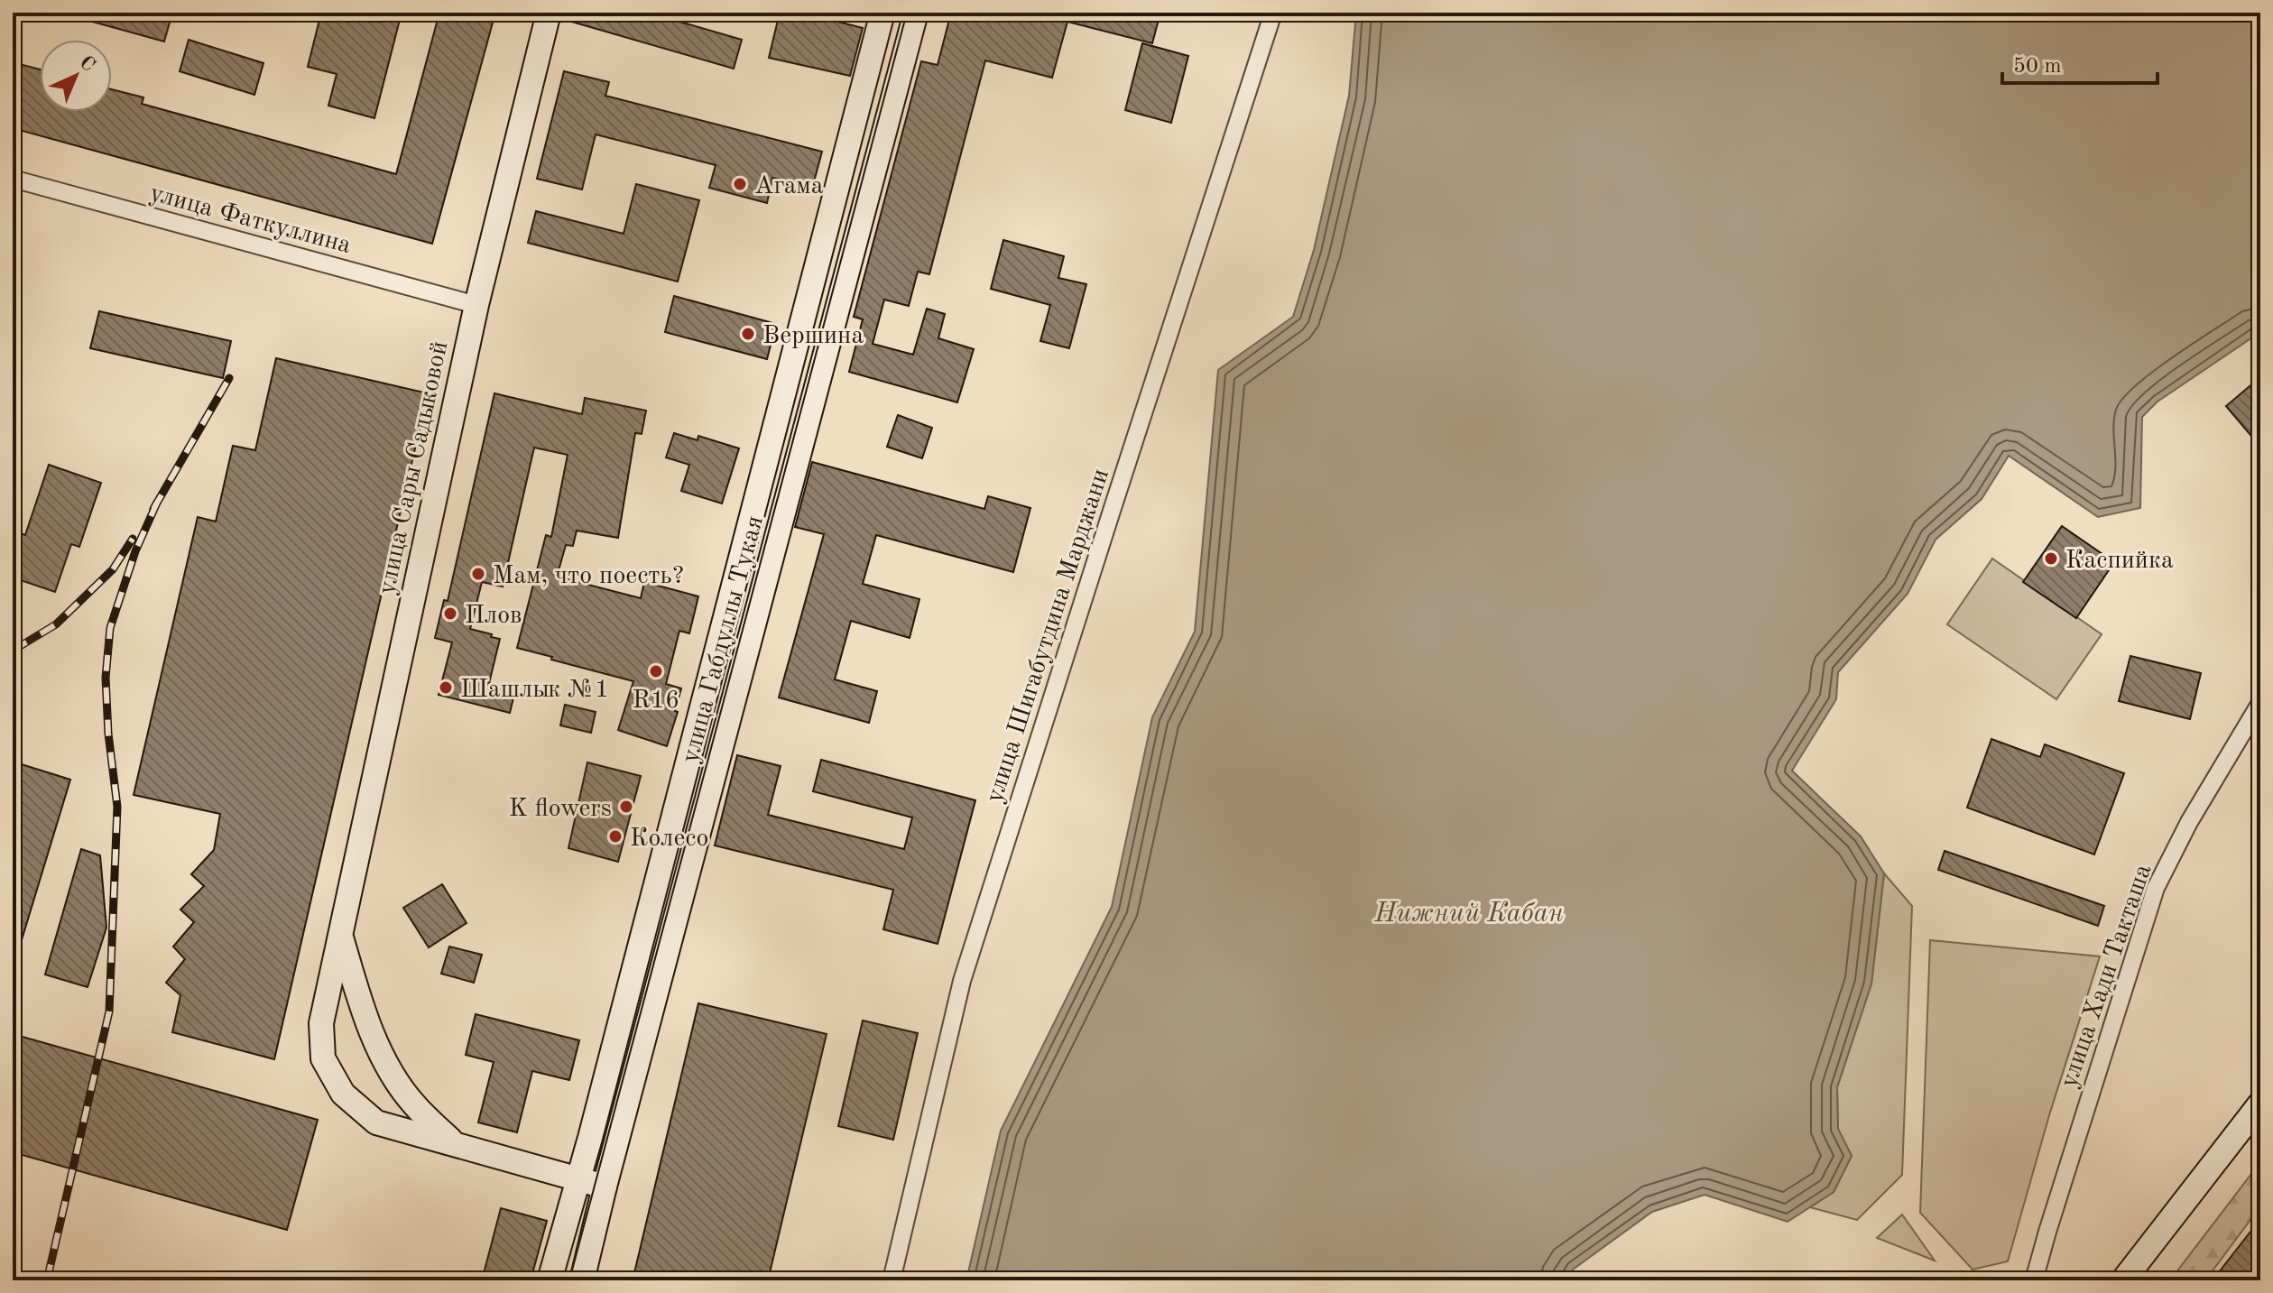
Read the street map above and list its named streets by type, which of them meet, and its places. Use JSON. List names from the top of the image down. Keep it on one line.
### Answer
{"streets":{"main road":["улица Сары Садыковой","улица Габдуллы Тукая"],"street":["улица Фаткуллина","улица Шигабутдина Марджани","улица Хади Такташа"]},"crossings":[["улица Фаткуллина","улица Сары Садыковой"],["улица Сары Садыковой","улица Габдуллы Тукая"]],"water":["Нижний Кабан"],"places":["Агама","Вершина","Каспийка","Мам, что поесть?","Плов","R16","Шашлык №1","K flowers","Колесо"],"scale_bar":"50 m","north":"top right"}
